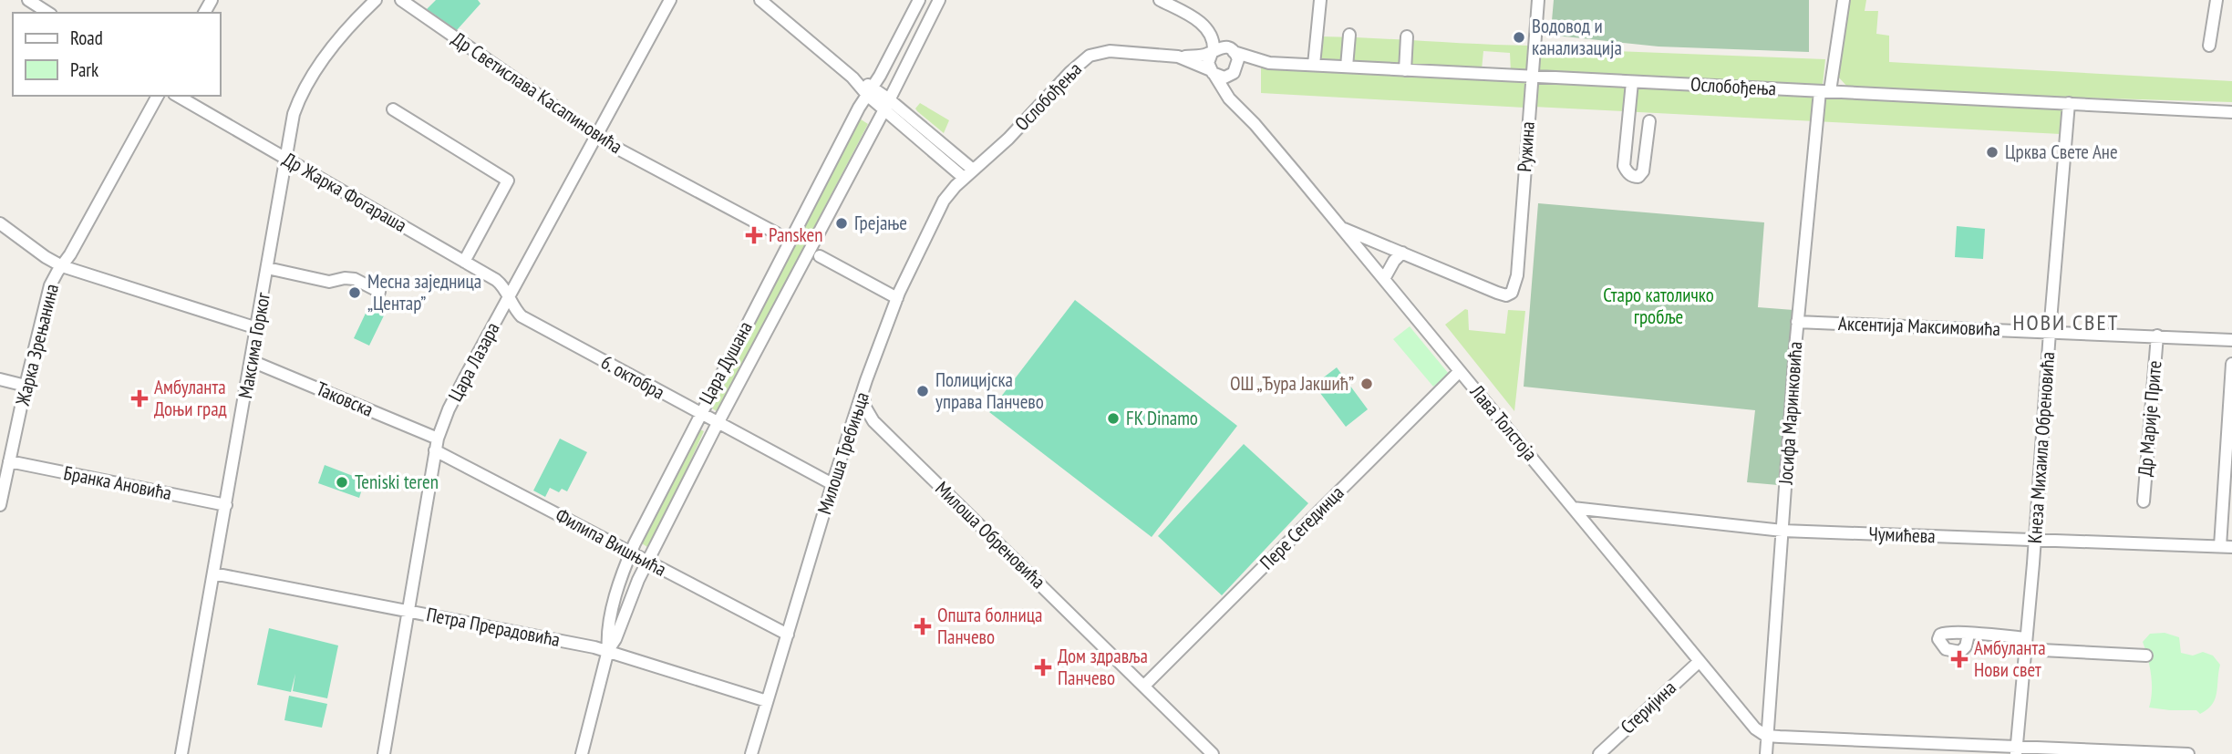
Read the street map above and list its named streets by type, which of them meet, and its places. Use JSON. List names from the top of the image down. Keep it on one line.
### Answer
{"streets":{"street":["Ослобођења","Др Светислава Касапиновића","Ружина","Др Жарка Фогараша","Аксентија Максимовића","Жарка Зрењанина","Максима Горког","Цара Лазара","Цара Душана","6. октобра","Таковска","Јосифа Маринковића","Др Марије Прите","Лава Толстоја","Кнеза Михаила Обреновића","Милоша Требињца","Бранка Ановића","Пере Сегединца","Милоша Обреновића","Чумићева","Филипа Вишњића","Петра Прерадовића","Стеријина"]},"crossings":[["Ослобођења","Ружина"],["Ослобођења","Јосифа Маринковића"],["Ослобођења","Лава Толстоја"],["Ослобођења","Кнеза Михаила Обреновића"],["Ослобођења","Милоша Требињца"],["Др Светислава Касапиновића","Цара Лазара"],["Др Жарка Фогараша","Максима Горког"],["Др Жарка Фогараша","Цара Лазара"],["Др Жарка Фогараша","6. октобра"],["Аксентија Максимовића","Јосифа Маринковића"],["Аксентија Максимовића","Др Марије Прите"],["Аксентија Максимовића","Кнеза Михаила Обреновића"],["Жарка Зрењанина","Бранка Ановића"],["Максима Горког","Таковска"],["Максима Горког","Бранка Ановића"],["Максима Горког","Петра Прерадовића"],["Цара Лазара","6. октобра"],["Цара Лазара","Таковска"],["Цара Лазара","Филипа Вишњића"],["Цара Лазара","Петра Прерадовића"],["Цара Душана","6. октобра"],["Цара Душана","Филипа Вишњића"],["Цара Душана","Петра Прерадовића"],["6. октобра","Милоша Требињца"],["Јосифа Маринковића","Лава Толстоја"],["Јосифа Маринковића","Чумићева"],["Лава Толстоја","Пере Сегединца"],["Лава Толстоја","Чумићева"],["Лава Толстоја","Стеријина"],["Кнеза Михаила Обреновића","Чумићева"],["Милоша Требињца","Милоша Обреновића"],["Милоша Требињца","Филипа Вишњића"],["Милоша Требињца","Петра Прерадовића"],["Пере Сегединца","Милоша Обреновића"]],"districts":["НОВИ СВЕТ"],"parks":["Старо католичко гробље"],"places":{"other":["Водовод и канализација","Црква Свете Ане","Грејање","Месна заједница „Центар”","ОШ „Ђура Јакшић”","Полицијска управа Панчево","FK Dinamo","Teniski teren"],"health":["Pansken","Амбуланта Доњи град","Општа болница Панчево","Амбуланта Нови свет","Дом здравља Панчево"]},"legend":["Road","Park"]}
